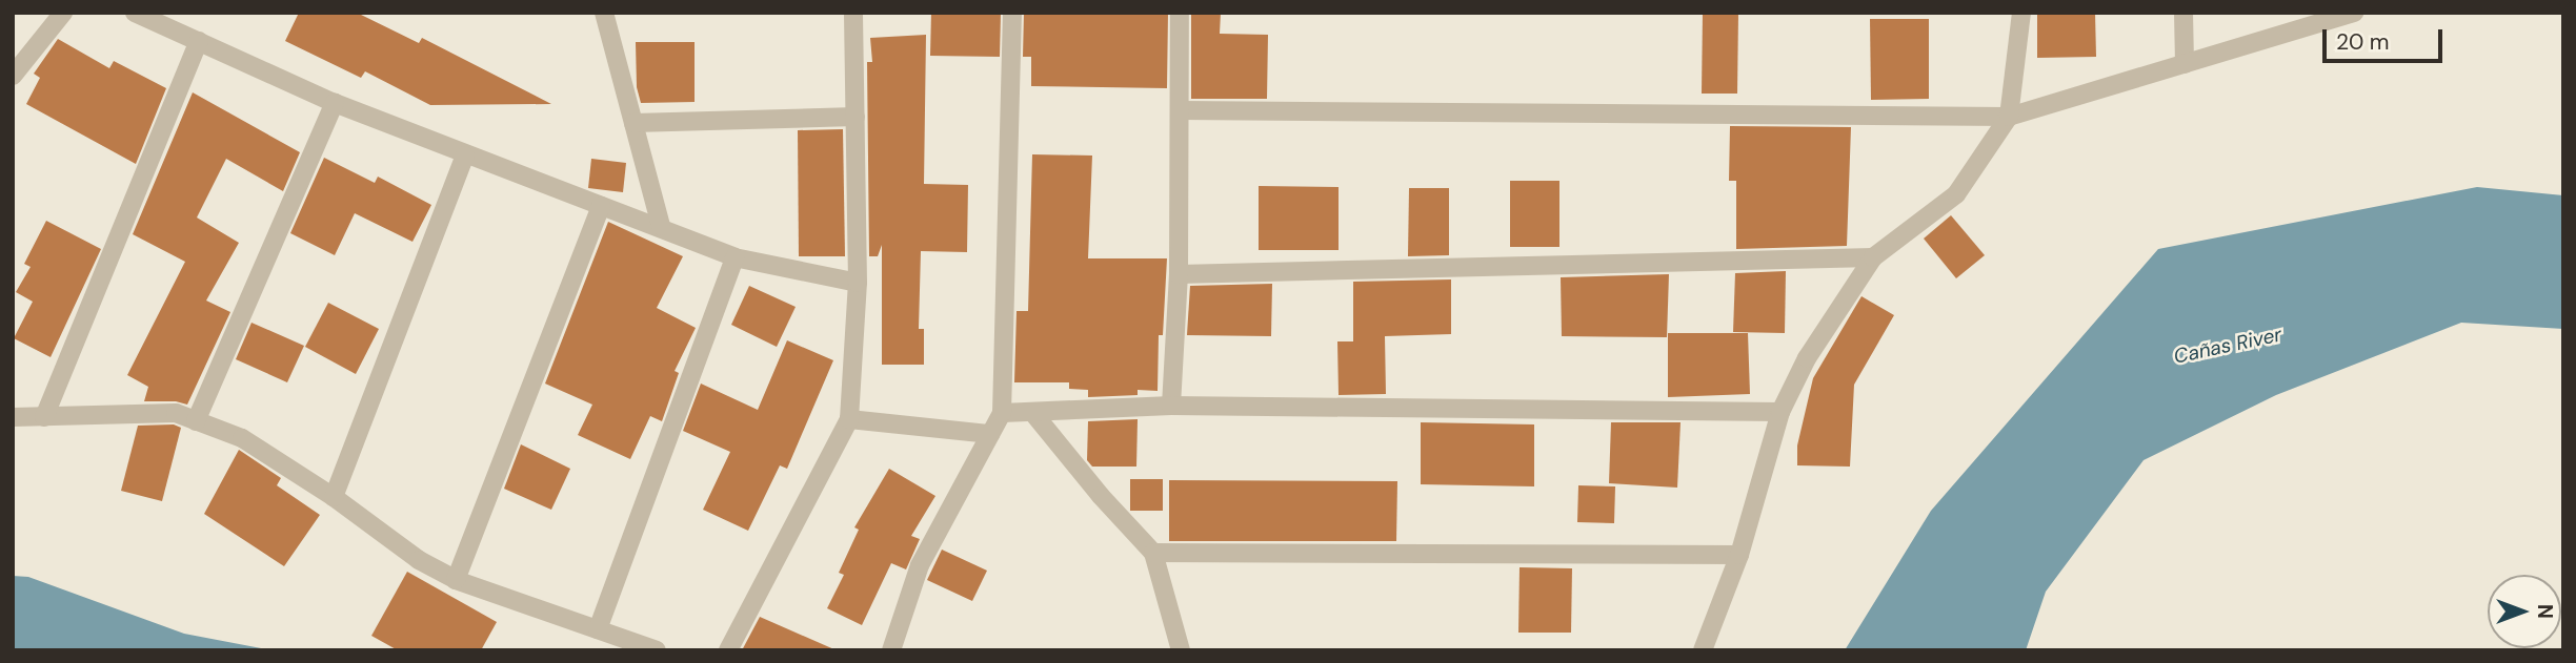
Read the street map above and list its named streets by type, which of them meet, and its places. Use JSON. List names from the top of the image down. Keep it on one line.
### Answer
{"water":["Cañas River"],"scale_bar":"20 m","north":"right"}
